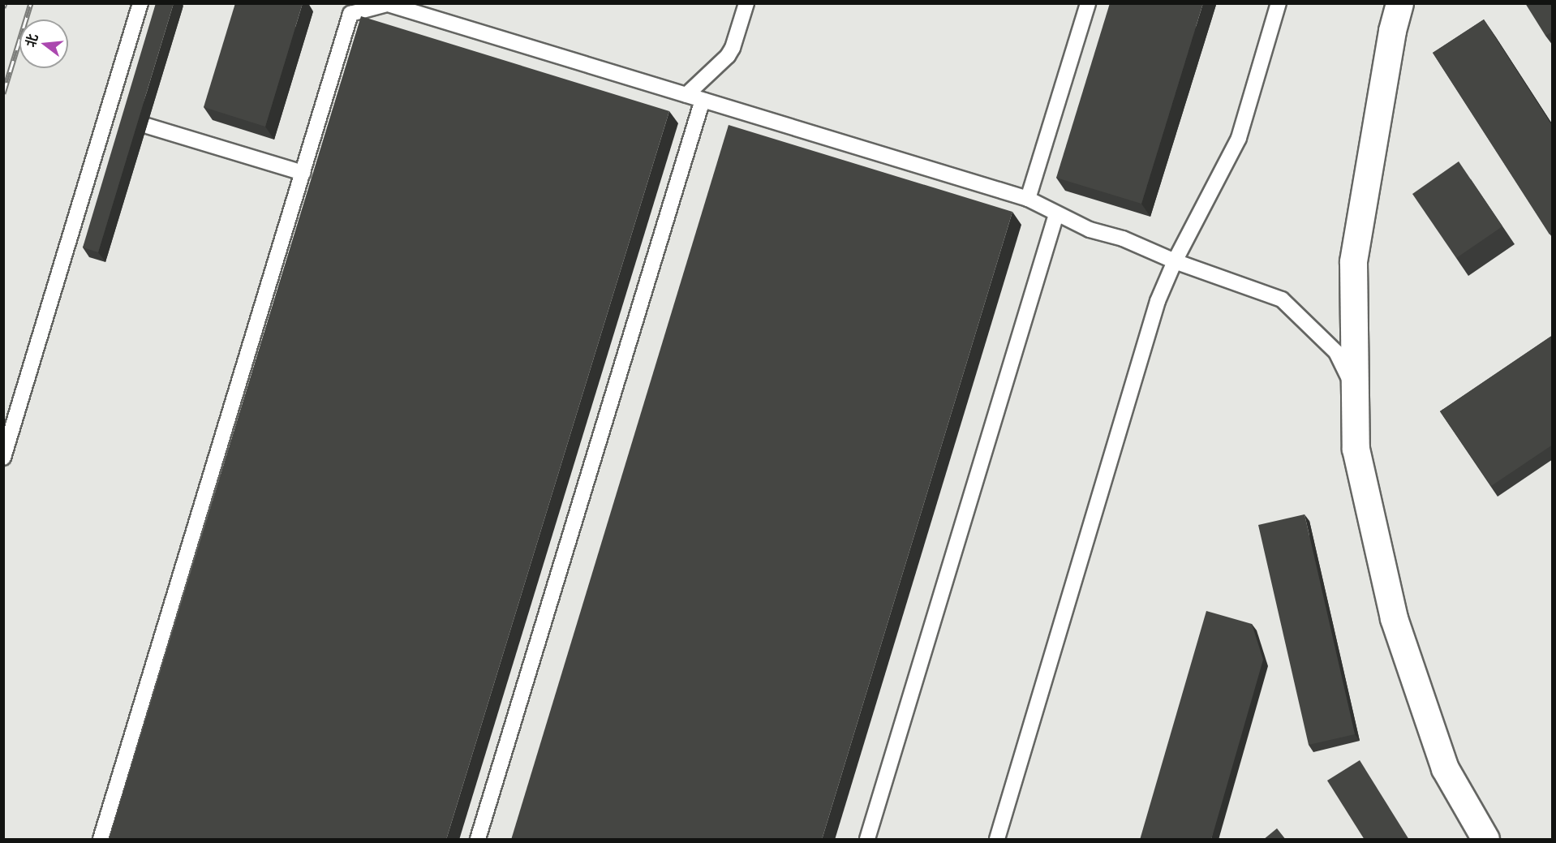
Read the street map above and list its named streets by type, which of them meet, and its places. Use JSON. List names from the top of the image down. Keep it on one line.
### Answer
{"north":"left"}
